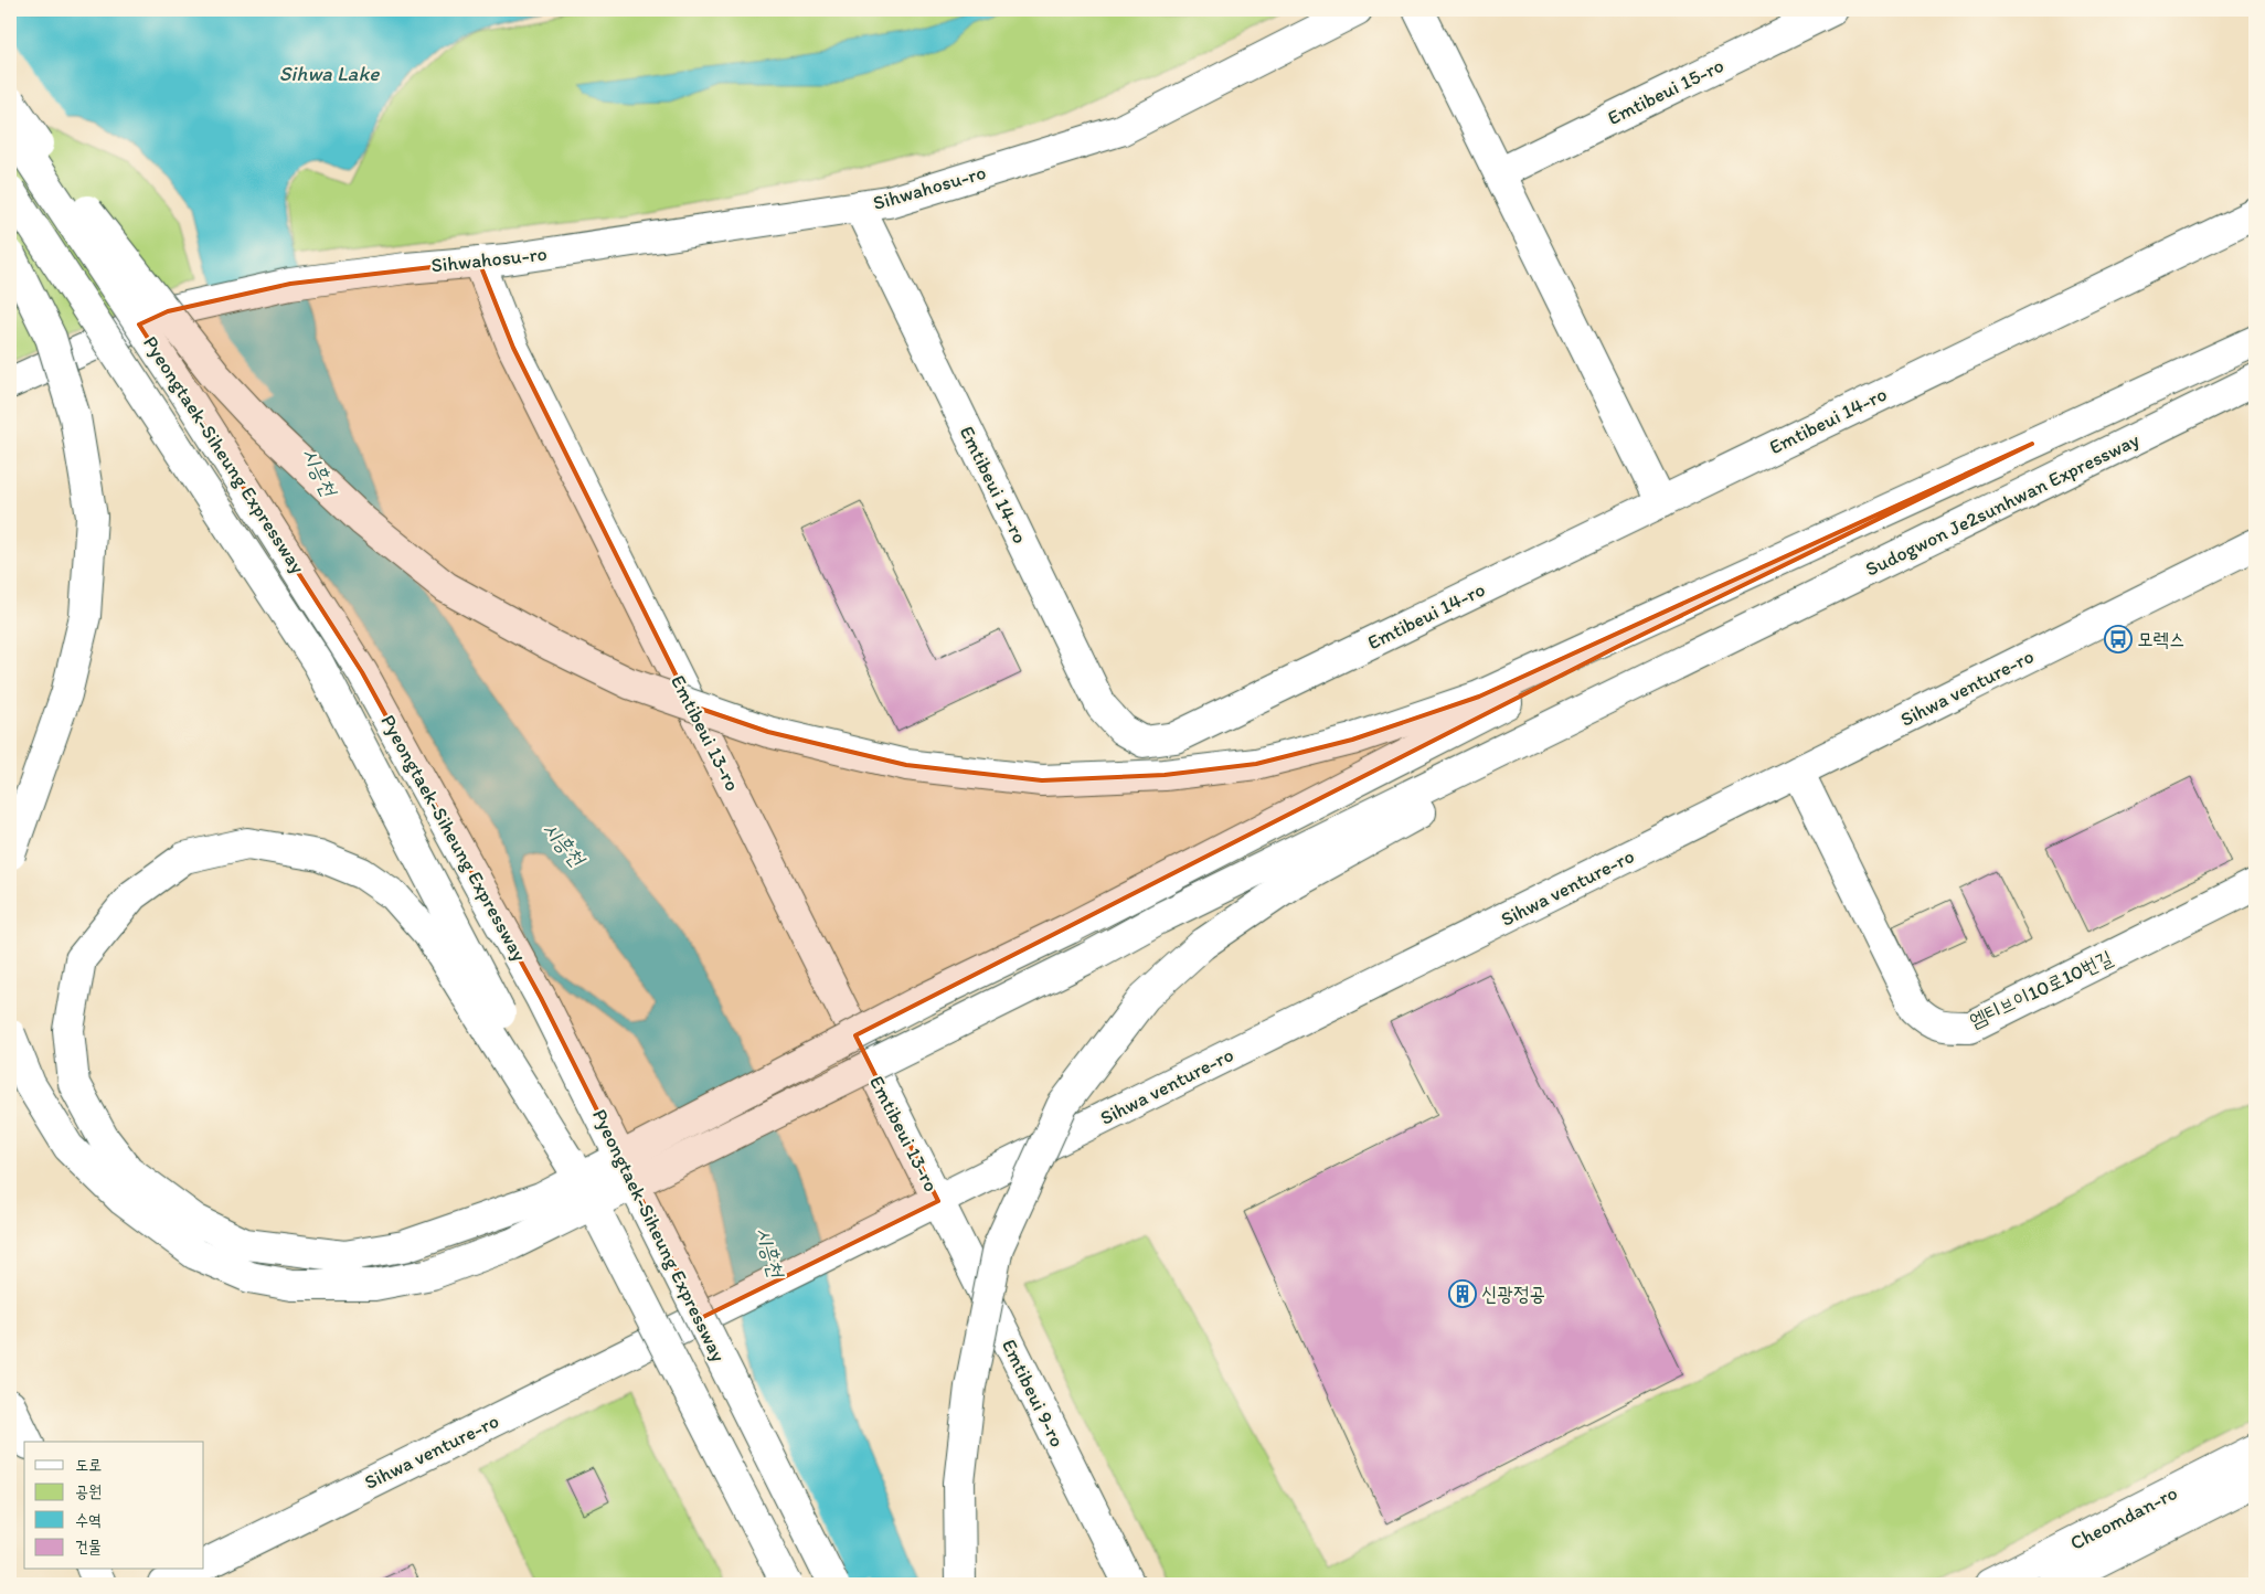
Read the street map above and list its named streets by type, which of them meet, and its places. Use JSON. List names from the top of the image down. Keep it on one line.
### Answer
{"streets":{"main road":["Emtibeui 15-ro","Sihwahosu-ro","Emtibeui 14-ro","Pyeongtaek-Siheung Expressway","Sudogwon Je2sunhwan Expressway","Sihwa venture-ro","Emtibeui 13-ro","엠티브이10로10번길","Emtibeui 9-ro","Cheomdan-ro"]},"crossings":[["Sihwahosu-ro","Emtibeui 14-ro"],["Sihwahosu-ro","Emtibeui 13-ro"],["Sihwa venture-ro","Emtibeui 13-ro"],["Sihwa venture-ro","엠티브이10로10번길"],["Sihwa venture-ro","Emtibeui 9-ro"],["Emtibeui 13-ro","Emtibeui 9-ro"]],"water":["Sihwa Lake","시흥천"],"places":{"bus stop":["모렉스"],"building":["신광정공"]},"legend":["도로","공원","수역","건물"]}
